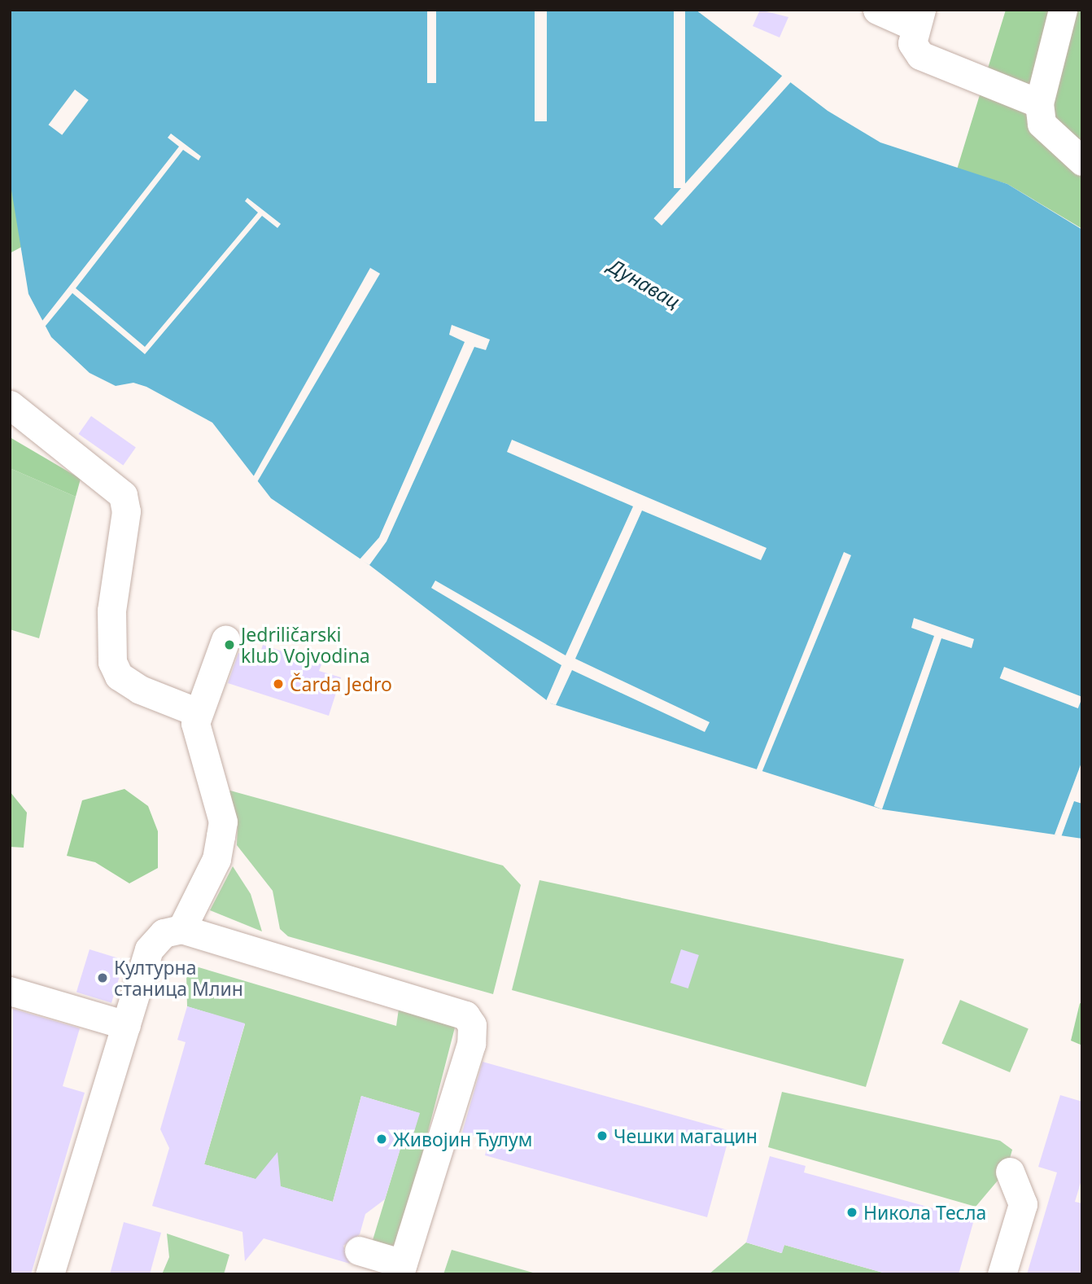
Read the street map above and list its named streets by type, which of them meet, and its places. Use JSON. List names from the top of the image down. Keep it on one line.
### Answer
{"water":["Дунавац"],"places":["Jedriličarski klub Vojvodina","Čarda Jedro","Културна станица Млин","Чешки магацин","Живојин Ћулум","Никола Тесла"]}
